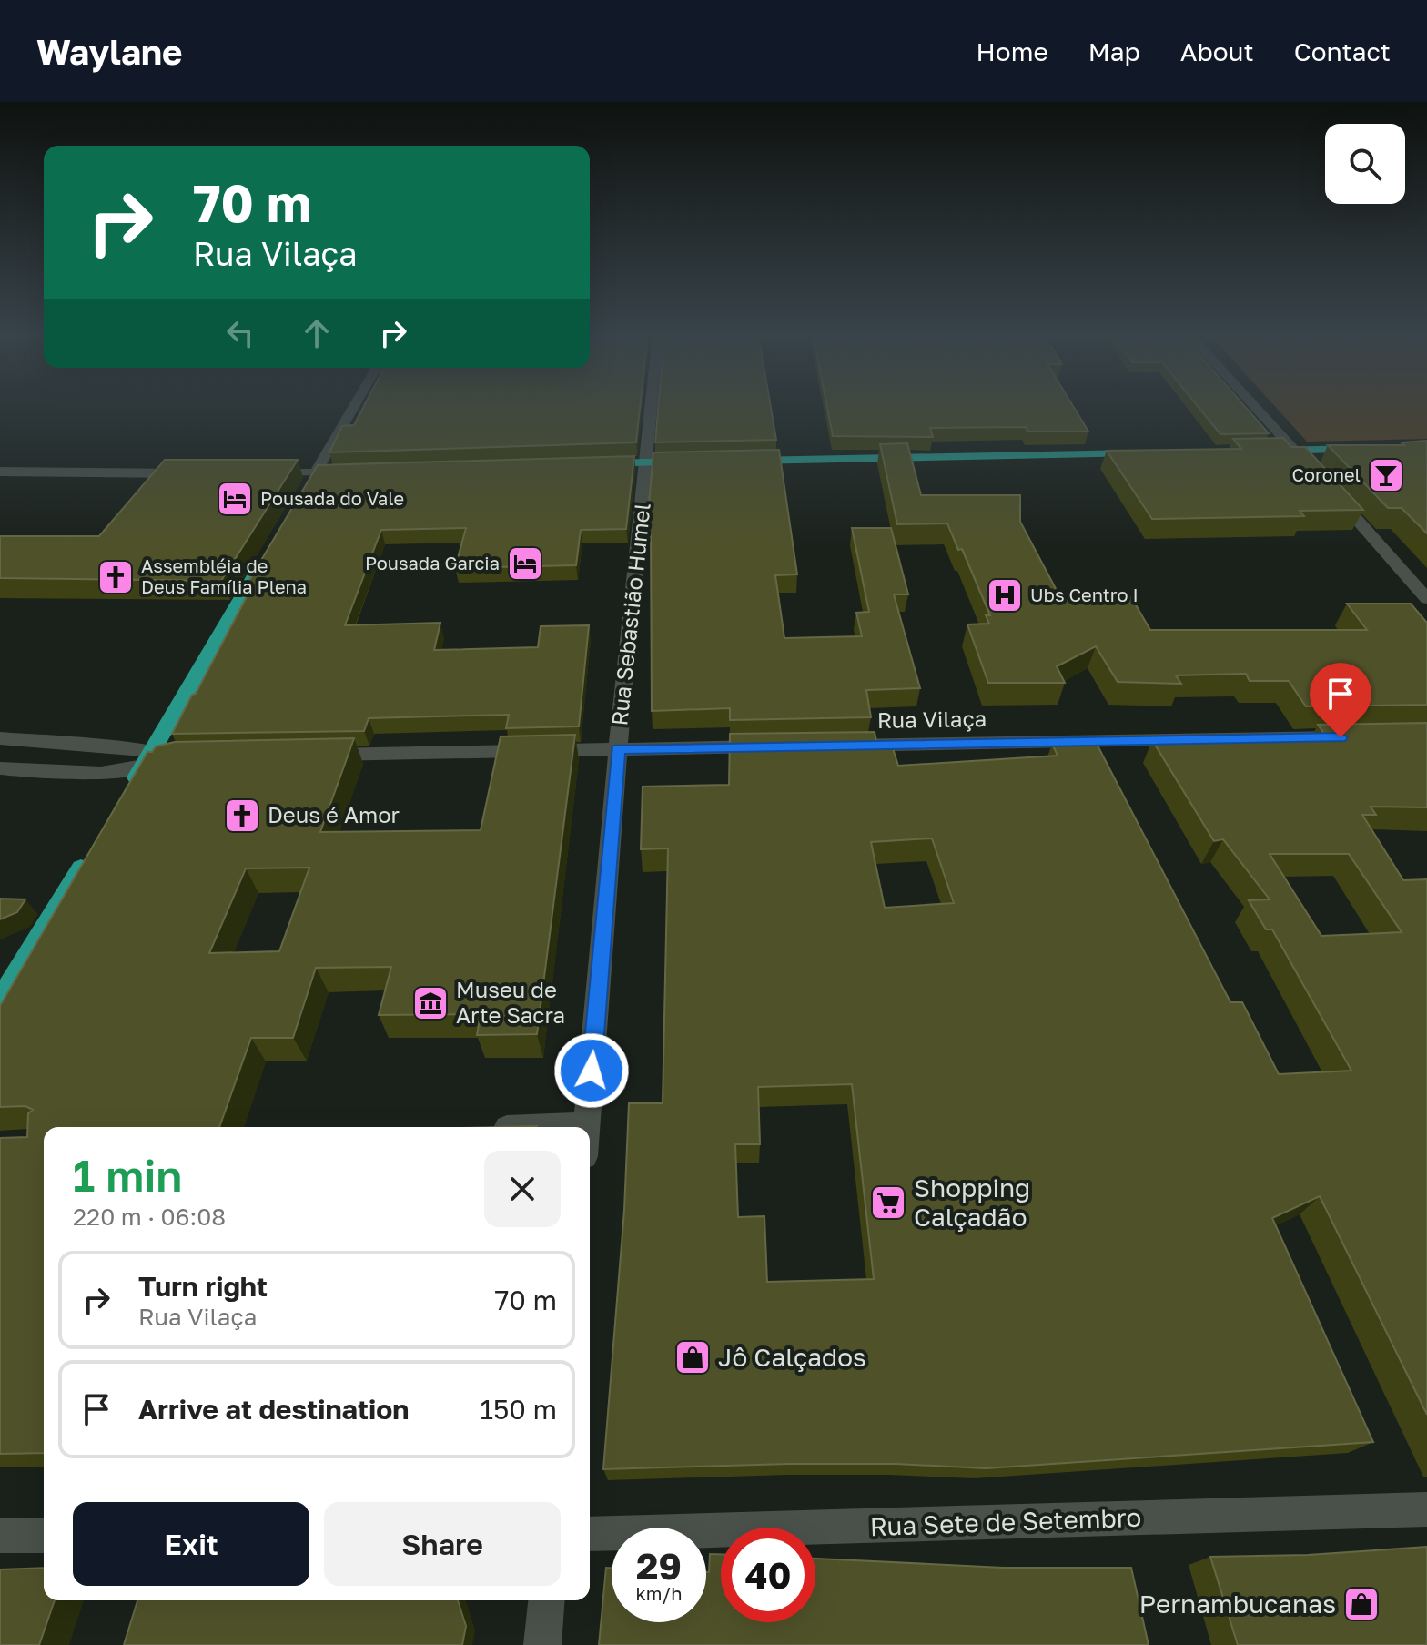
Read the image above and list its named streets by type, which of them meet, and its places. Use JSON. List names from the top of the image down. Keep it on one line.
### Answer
{"streets":{"street":["Rua Sebastião Humel","Rua Vilaça","Rua Sete de Setembro"]},"places":{"bar":["Coronel"],"hotel":["Pousada do Vale","Pousada Garcia"],"church":["Assembléia de Deus Família Plena","Deus é Amor"],"hospital":["Ubs Centro I"],"museum":["Museu de Arte Sacra"],"supermarket":["Shopping Calçadão"],"shop":["Jô Calçados","Pernambucanas"]},"page":{"header":"Waylane","nav":["Home","Map","About","Contact"],"turn":["70 m","Rua Vilaça"],"heading":["1 min","220 m · 06:08"],"list":[{"name":"Turn right","note":"Rua Vilaça","value":"70 m"},{"name":"Arrive at destination","value":"150 m"}],"buttons":["Exit","Share"],"speed":"29 km/h","limit":"40"}}
